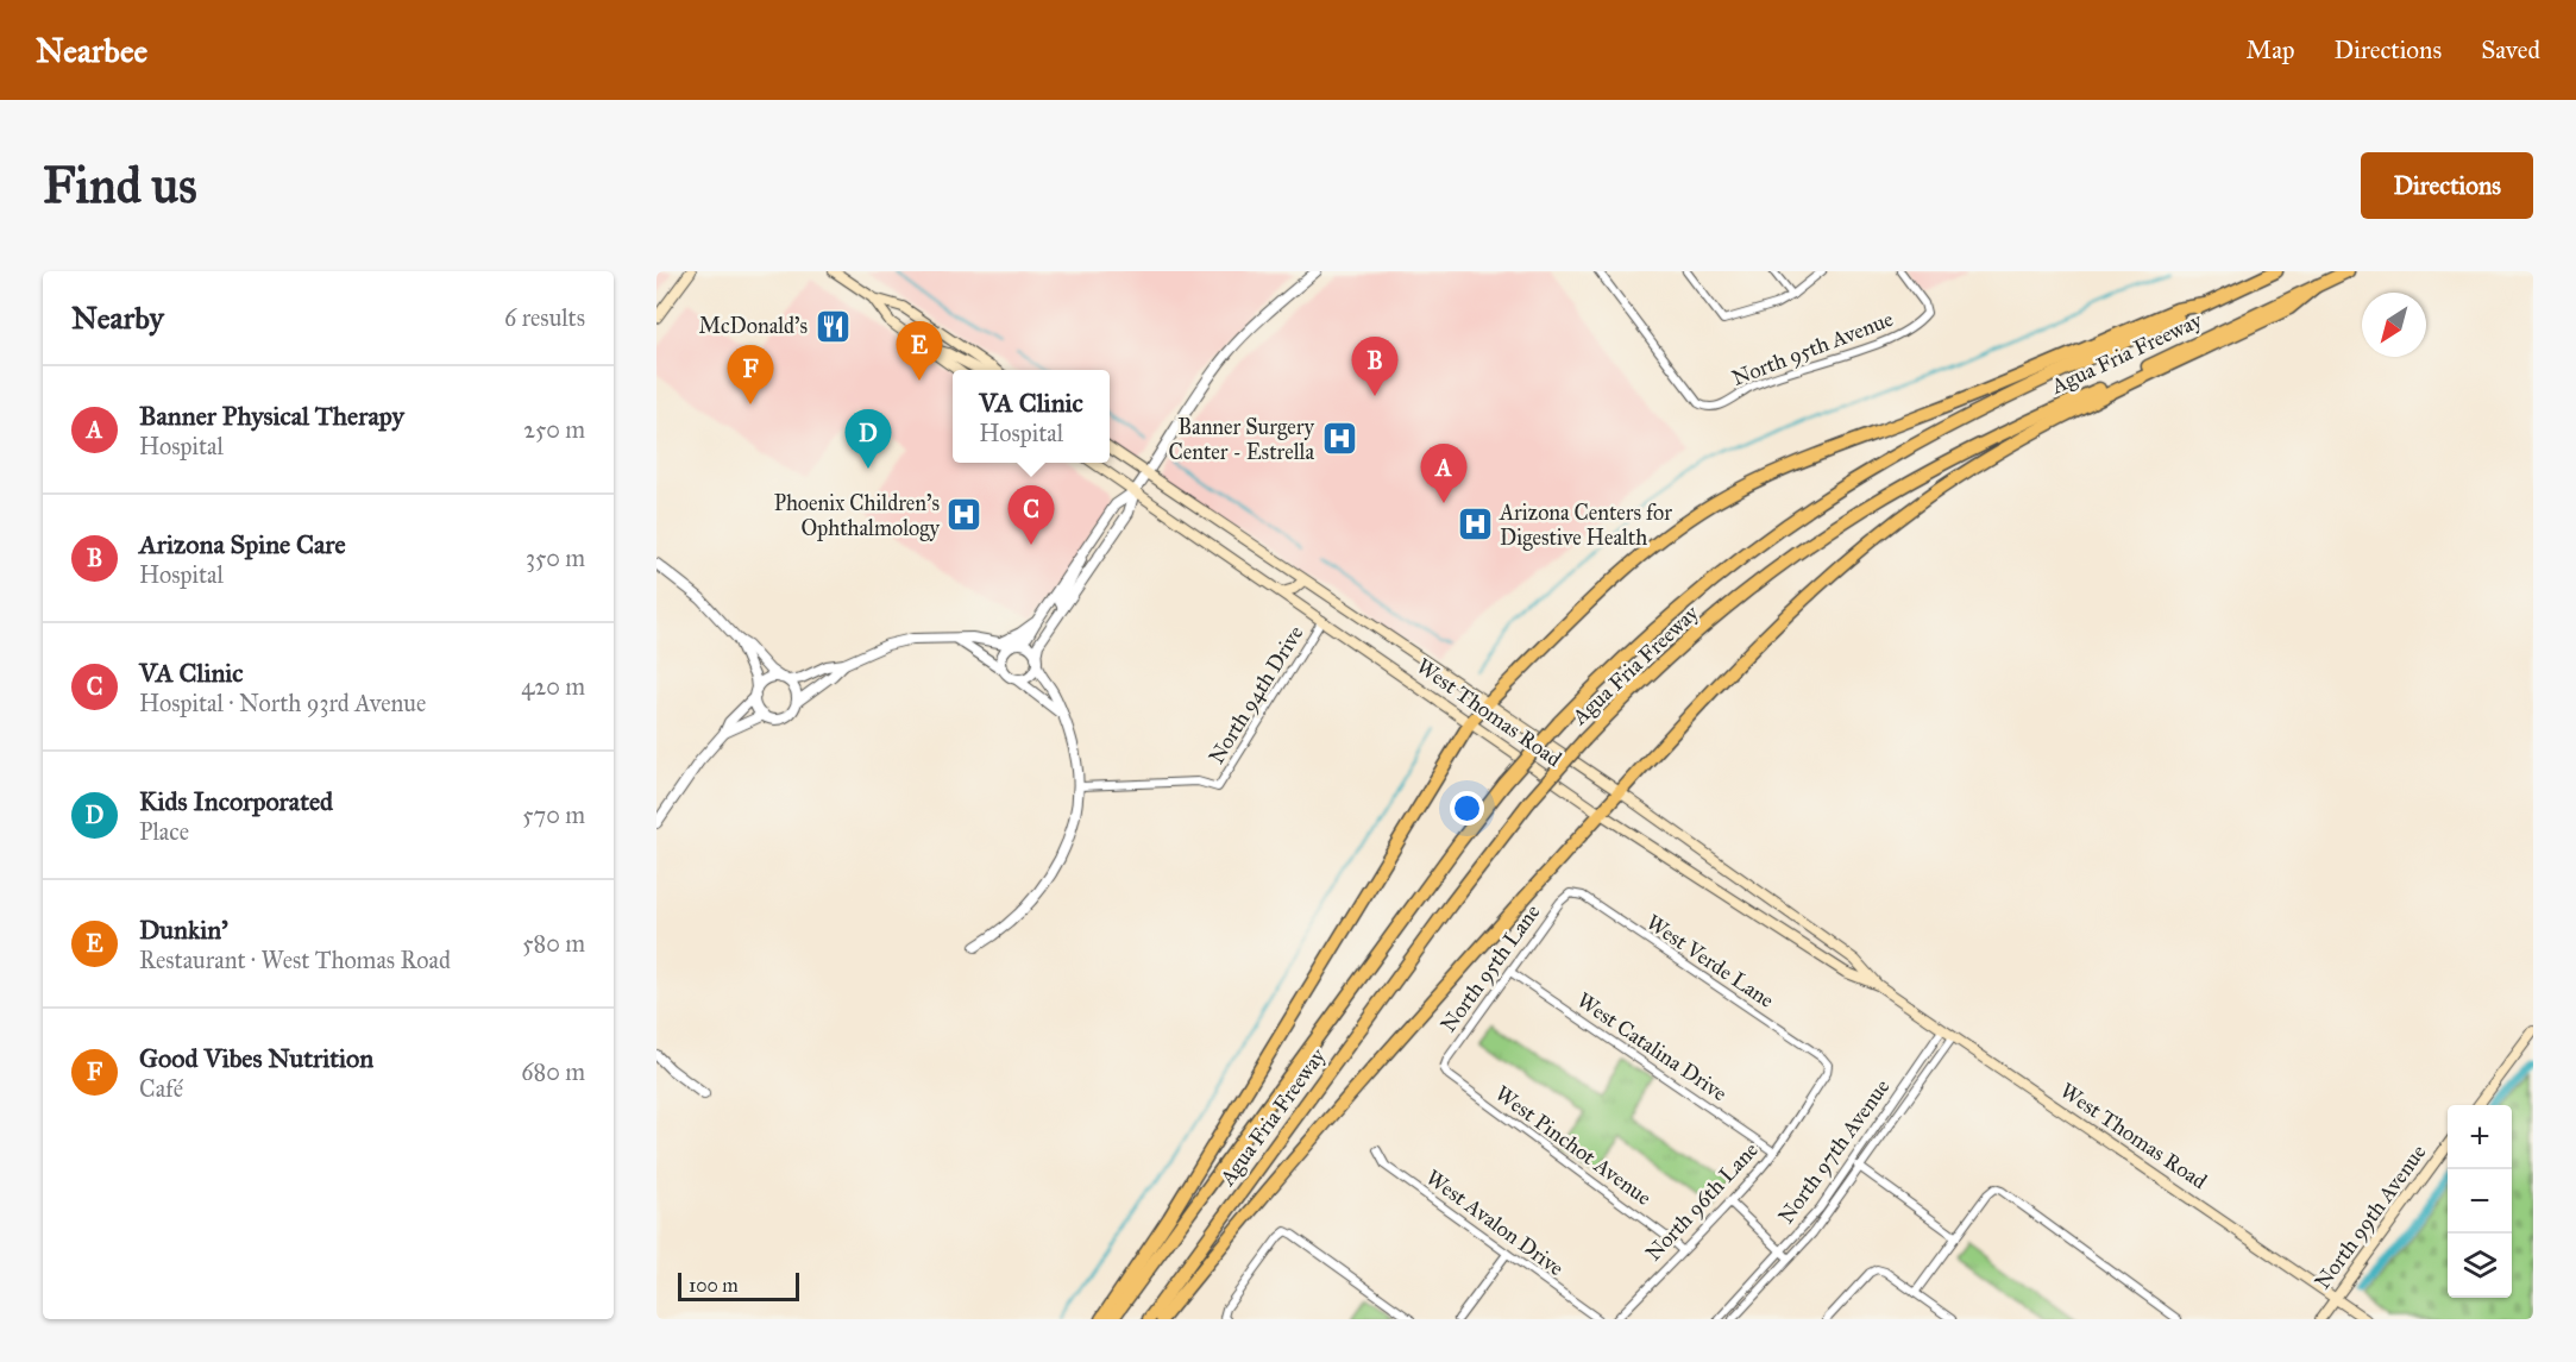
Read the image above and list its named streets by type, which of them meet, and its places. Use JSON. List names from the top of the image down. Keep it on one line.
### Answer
{"streets":{"highway":["Agua Fria Freeway"],"main road":["West Thomas Road","North 99th Avenue"],"street":["North 95th Avenue","North 94th Drive","West Verde Lane","North 95th Lane","West Catalina Drive","West Pinchot Avenue","North 97th Avenue","North 96th Lane","West Avalon Drive"]},"crossings":[["North 94th Drive","West Thomas Road"],["West Thomas Road","North 97th Avenue"],["West Thomas Road","North 99th Avenue"],["West Verde Lane","North 95th Lane"],["West Verde Lane","North 96th Lane"],["North 95th Lane","West Catalina Drive"],["North 95th Lane","West Pinchot Avenue"],["West Catalina Drive","North 96th Lane"],["West Pinchot Avenue","North 96th Lane"]],"places":{"restaurant":["McDonald's"],"hospital":["Banner Surgery Center - Estrella","Phoenix Children's Ophthalmology","Arizona Centers for Digestive Health"]},"scale_bar":"100 m","north":"bottom left","page":{"header":"Nearbee","nav":["Map","Directions","Saved"],"buttons":"Directions","title":"Find us","heading":["Nearby","6 results"],"pins":["E","B","F","D","A","C"],"list":[{"mark":"A","name":"Banner Physical Therapy","note":"Hospital","value":"250 m"},{"mark":"B","name":"Arizona Spine Care","note":"Hospital","value":"350 m"},{"mark":"C","name":"VA Clinic","note":"Hospital · North 93rd Avenue","value":"420 m"},{"mark":"D","name":"Kids Incorporated","note":"Place","value":"570 m"},{"mark":"E","name":"Dunkin'","note":"Restaurant · West Thomas Road","value":"580 m"},{"mark":"F","name":"Good Vibes Nutrition","note":"Café","value":"680 m"}],"popup":["VA Clinic","Hospital"],"map_buttons":["+","−"],"scale":"100 m"}}
